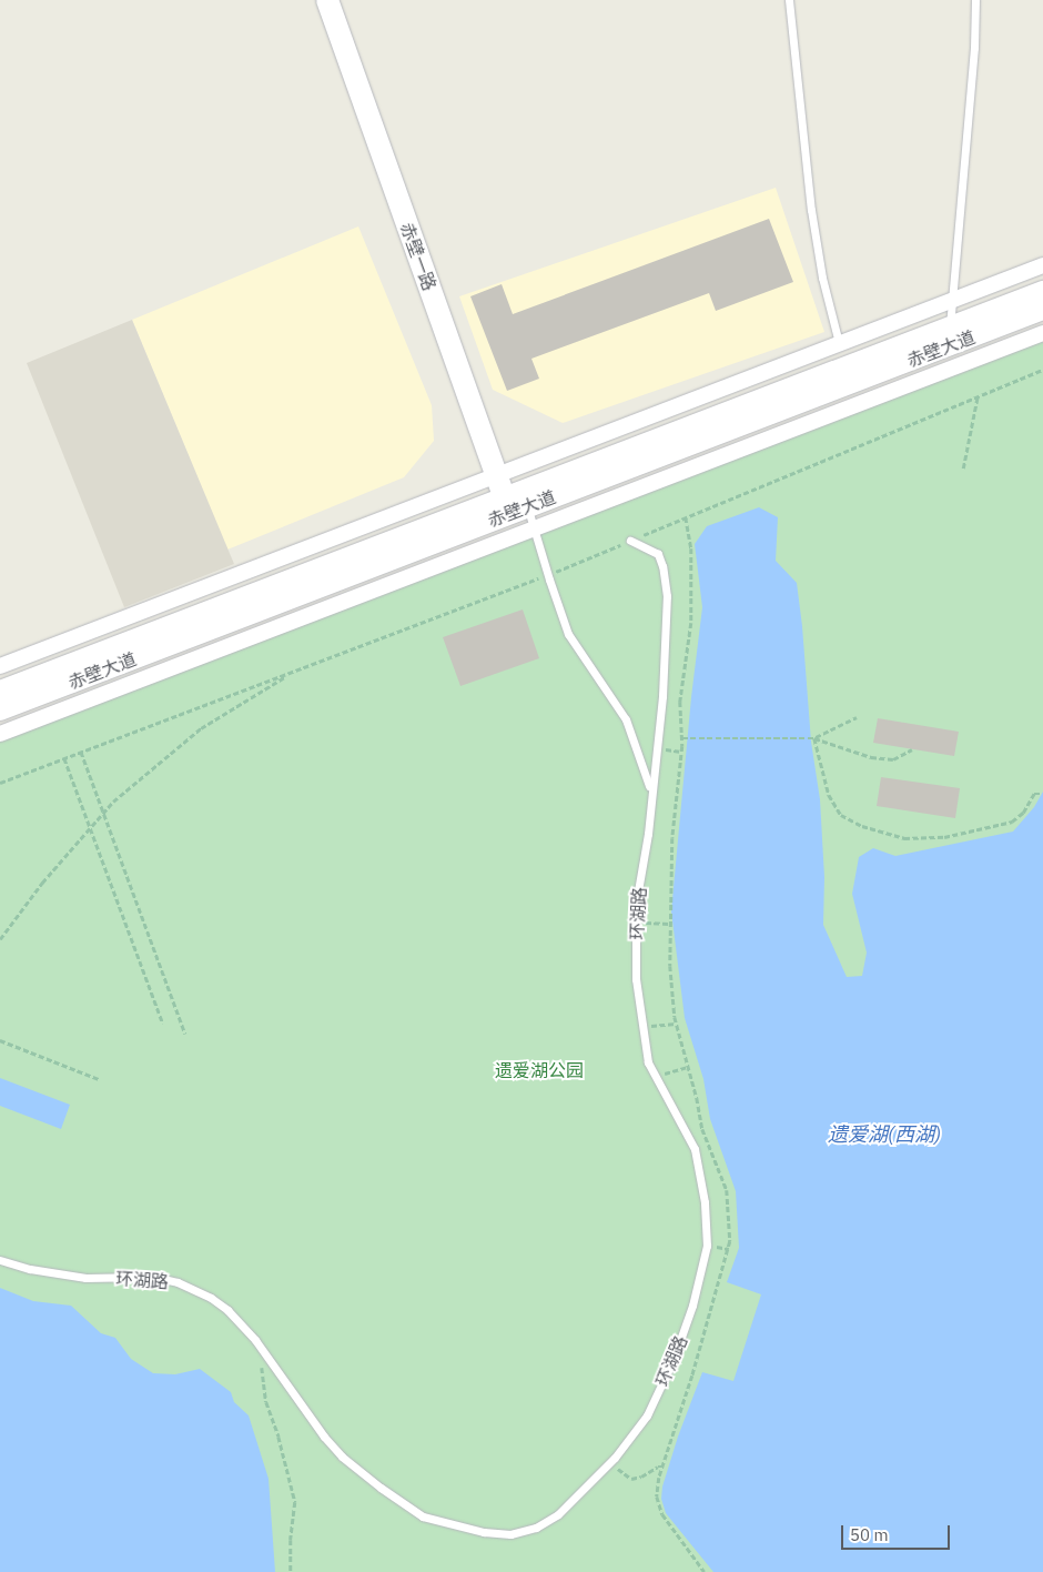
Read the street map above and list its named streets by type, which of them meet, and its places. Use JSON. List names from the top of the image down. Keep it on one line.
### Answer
{"streets":{"main road":["赤壁一路","赤壁大道"],"lane":["环湖路"]},"crossings":[["赤壁一路","赤壁大道"]],"water":["遗爱湖(西湖)"],"parks":["遗爱湖公园"],"scale_bar":"50 m"}
